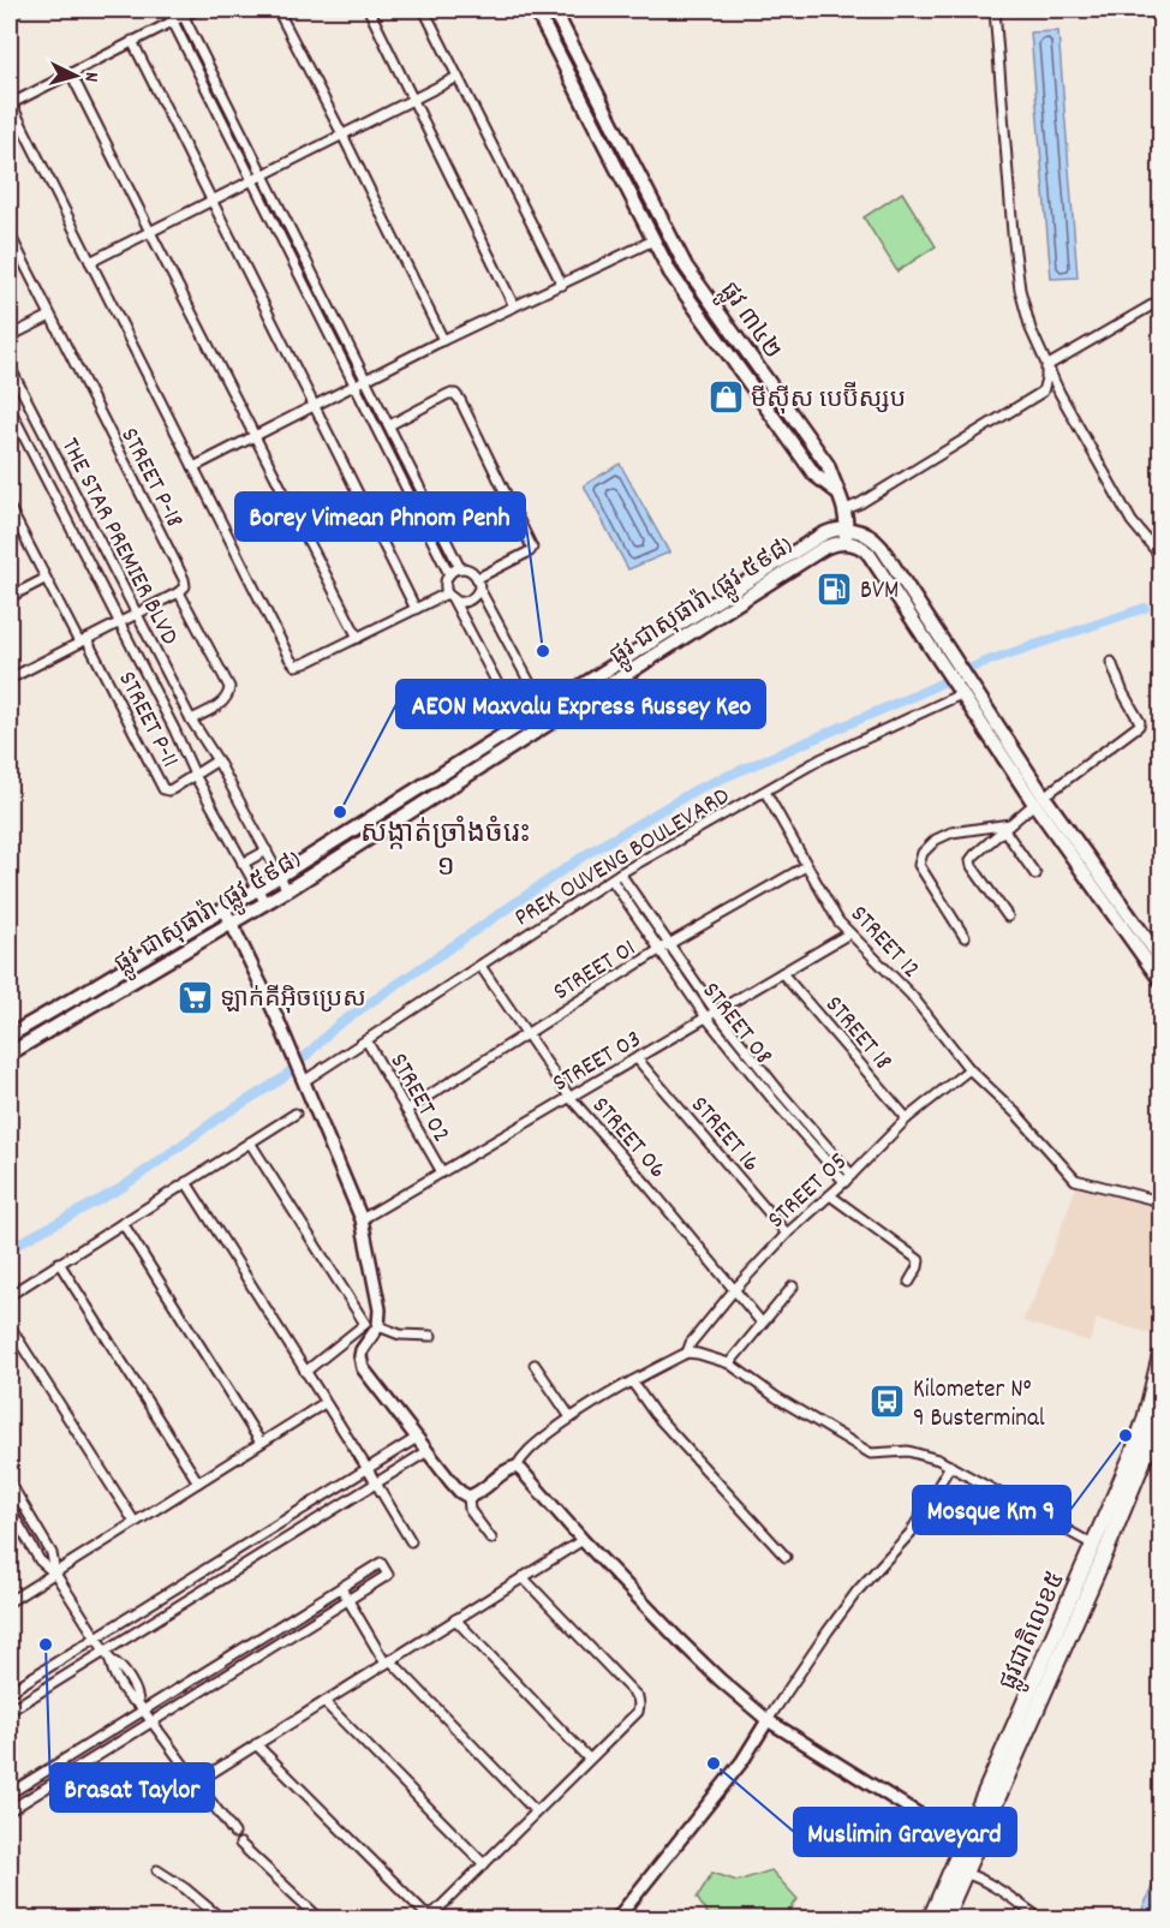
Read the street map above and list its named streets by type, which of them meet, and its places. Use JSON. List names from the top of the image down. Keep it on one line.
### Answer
{"streets":{"highway":["ផ្លូវជាតិលេខ៥"],"main road":["ផ្លូវ ៣៤២","ផ្លូវ ជាសុផារ៉ា (ផ្លូវ ៥៩៨)"],"street":["STREET P-18","THE STAR PREMIER BLVD","STREET P-11","PREK OUVENG BOULEVARD","STREET 12","STREET 01","STREET 08","STREET 18","STREET 03","STREET 02","STREET 16","STREET 06","STREET 05"]},"crossings":[["STREET P-18","THE STAR PREMIER BLVD"],["THE STAR PREMIER BLVD","ផ្លូវ ជាសុផារ៉ា (ផ្លូវ ៥៩៨)"],["THE STAR PREMIER BLVD","STREET P-11"],["PREK OUVENG BOULEVARD","STREET 12"],["PREK OUVENG BOULEVARD","STREET 08"],["PREK OUVENG BOULEVARD","STREET 02"],["PREK OUVENG BOULEVARD","STREET 06"],["STREET 12","STREET 01"],["STREET 12","STREET 03"],["STREET 12","STREET 05"],["STREET 01","STREET 08"],["STREET 01","STREET 02"],["STREET 01","STREET 06"],["STREET 08","STREET 03"],["STREET 18","STREET 03"],["STREET 18","STREET 05"],["STREET 03","STREET 02"],["STREET 03","STREET 16"],["STREET 03","STREET 06"],["STREET 16","STREET 05"],["STREET 06","STREET 05"]],"districts":["សង្កាត់ច្រាំងចំរេះ ១"],"places":{"shop":["មីសុីស បេប៊ីស្សប"],"fuel station":["BVM"],"other":["Borey Vimean Phnom Penh","AEON Maxvalu Express Russey Keo","Mosque Km 9","Brasat Taylor","Muslimin Graveyard"],"supermarket":["ឡាក់គីអ៊ិចប្រេស"],"bus stop":["Kilometer N° 9 Busterminal"]},"north":"right"}
